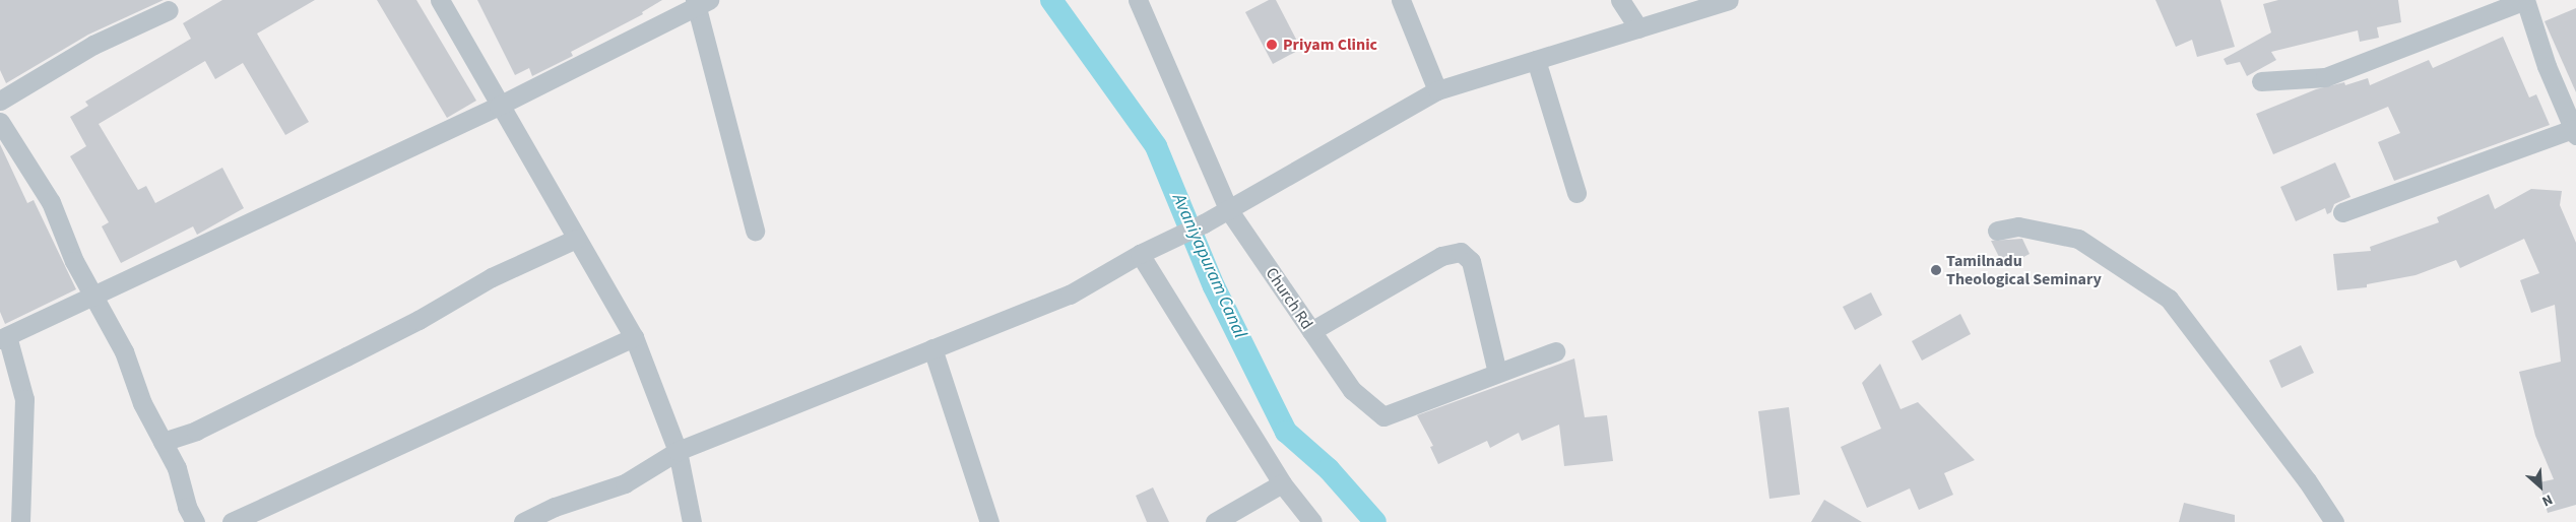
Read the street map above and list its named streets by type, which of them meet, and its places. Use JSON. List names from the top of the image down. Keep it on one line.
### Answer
{"streets":{"street":["Church Rd"]},"water":["Avaniyapuram Canal"],"places":["Priyam Clinic","Tamilnadu Theological Seminary"],"north":"bottom right"}
